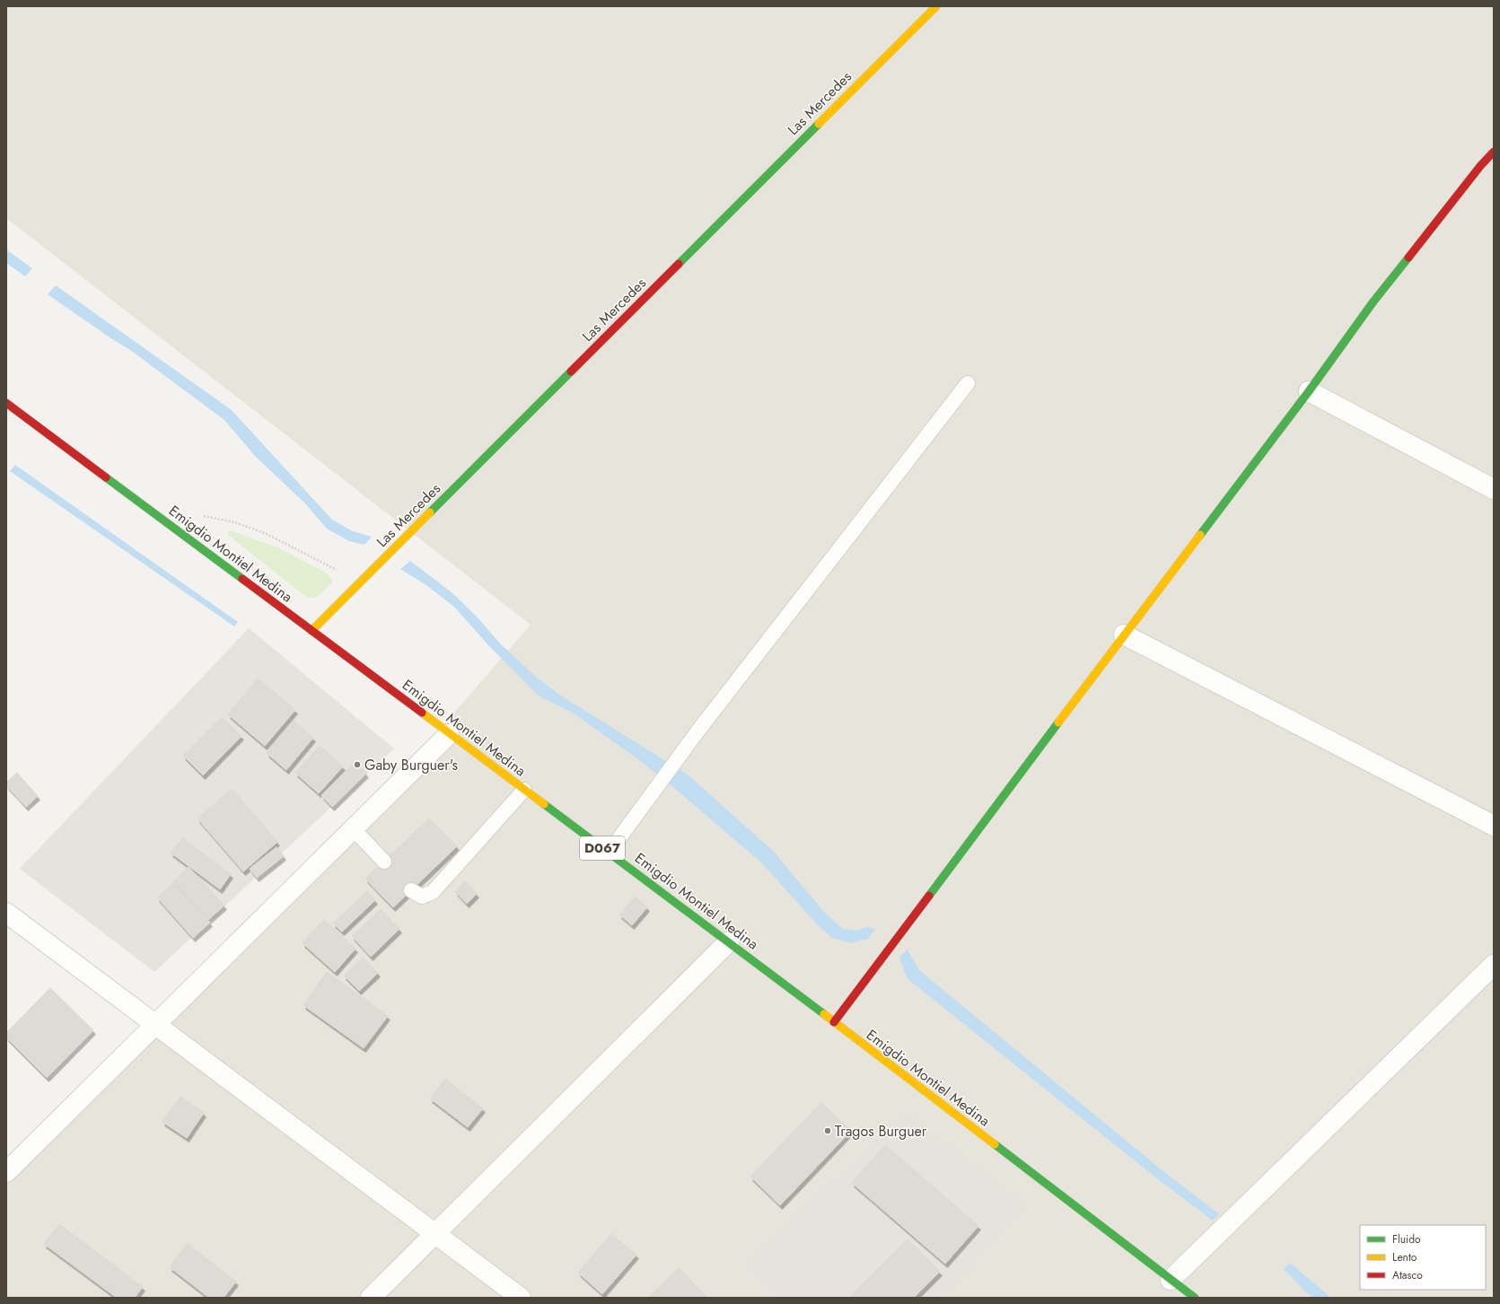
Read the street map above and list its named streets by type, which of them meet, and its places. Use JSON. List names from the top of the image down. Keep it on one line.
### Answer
{"streets":{"street":["Las Mercedes","Emigdio Montiel Medina","D067"]},"crossings":[["Las Mercedes","Emigdio Montiel Medina"]],"places":["Gaby Burguer's","Tragos Burguer"],"legend":["Fluido","Lento","Atasco"]}
